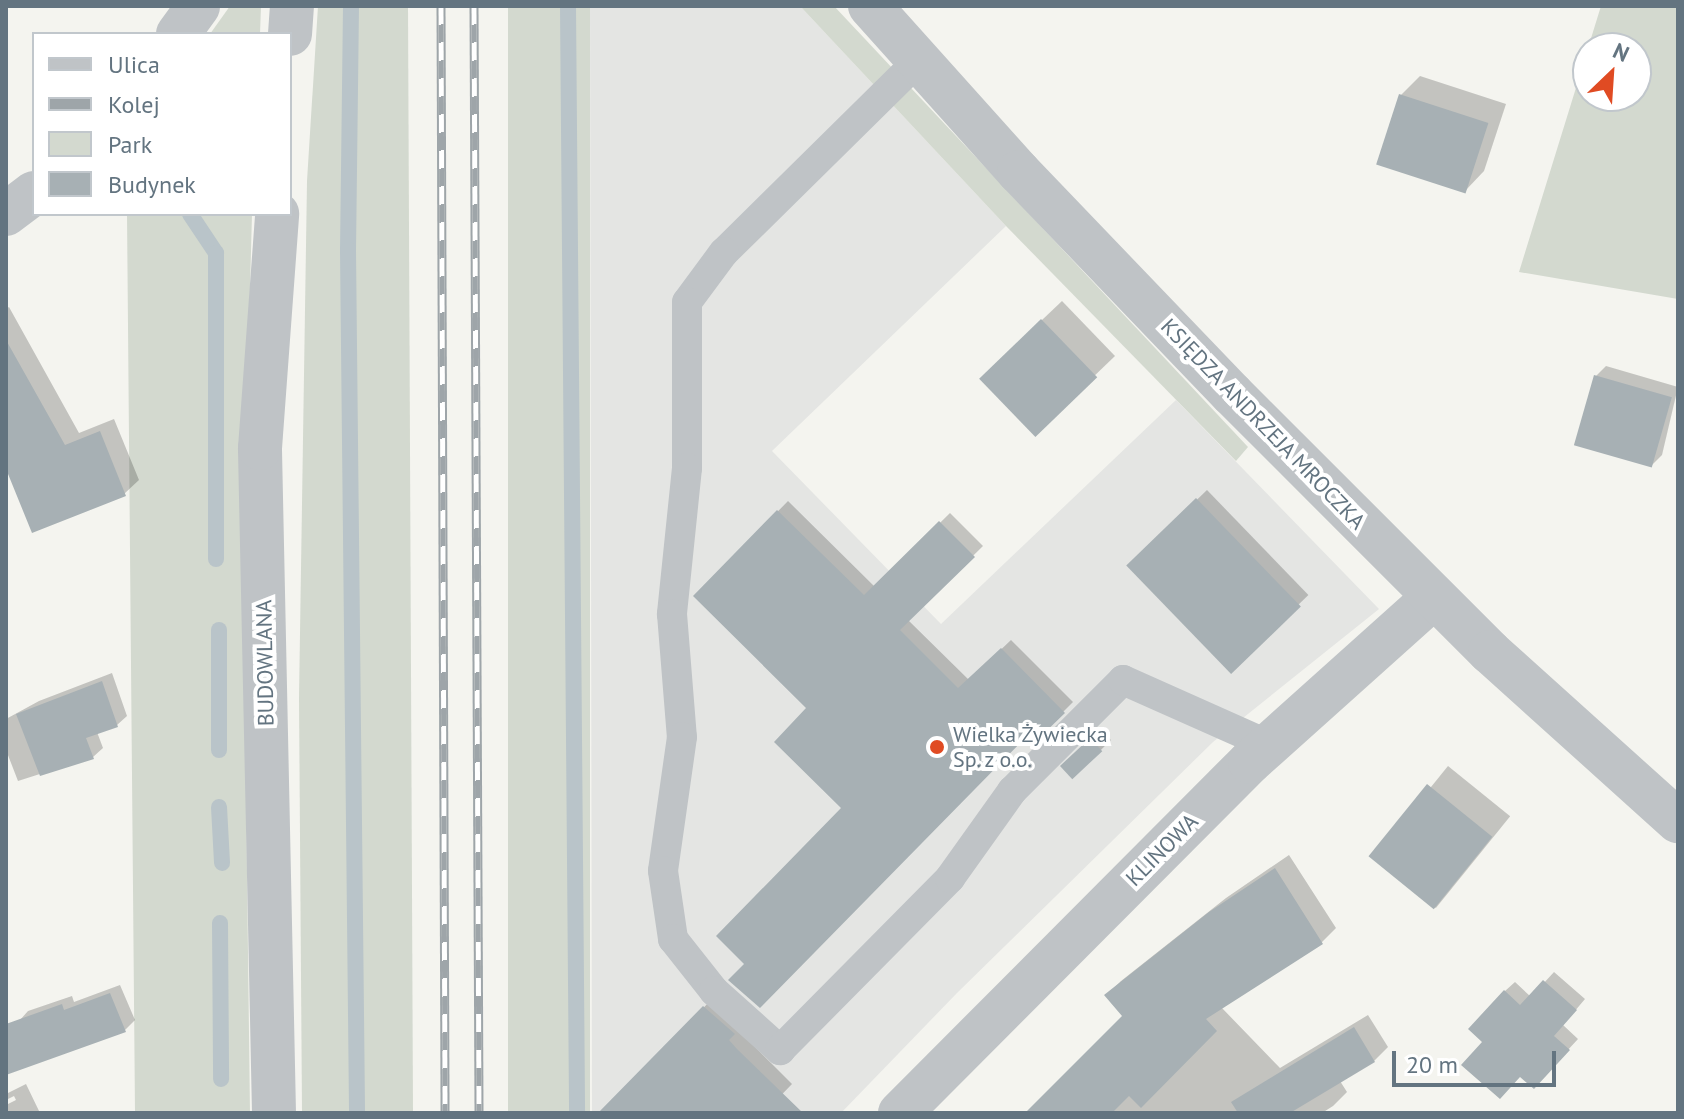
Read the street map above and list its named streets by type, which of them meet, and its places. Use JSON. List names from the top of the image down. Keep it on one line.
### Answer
{"streets":{"street":["KSIĘDZA ANDRZEJA MROCZKA","BUDOWLANA","KLINOWA"]},"crossings":[["KSIĘDZA ANDRZEJA MROCZKA","KLINOWA"]],"places":["Wielka Żywiecka Sp. z o.o."],"legend":["Ulica","Kolej","Park","Budynek"],"scale_bar":"20 m","north":"top right"}
